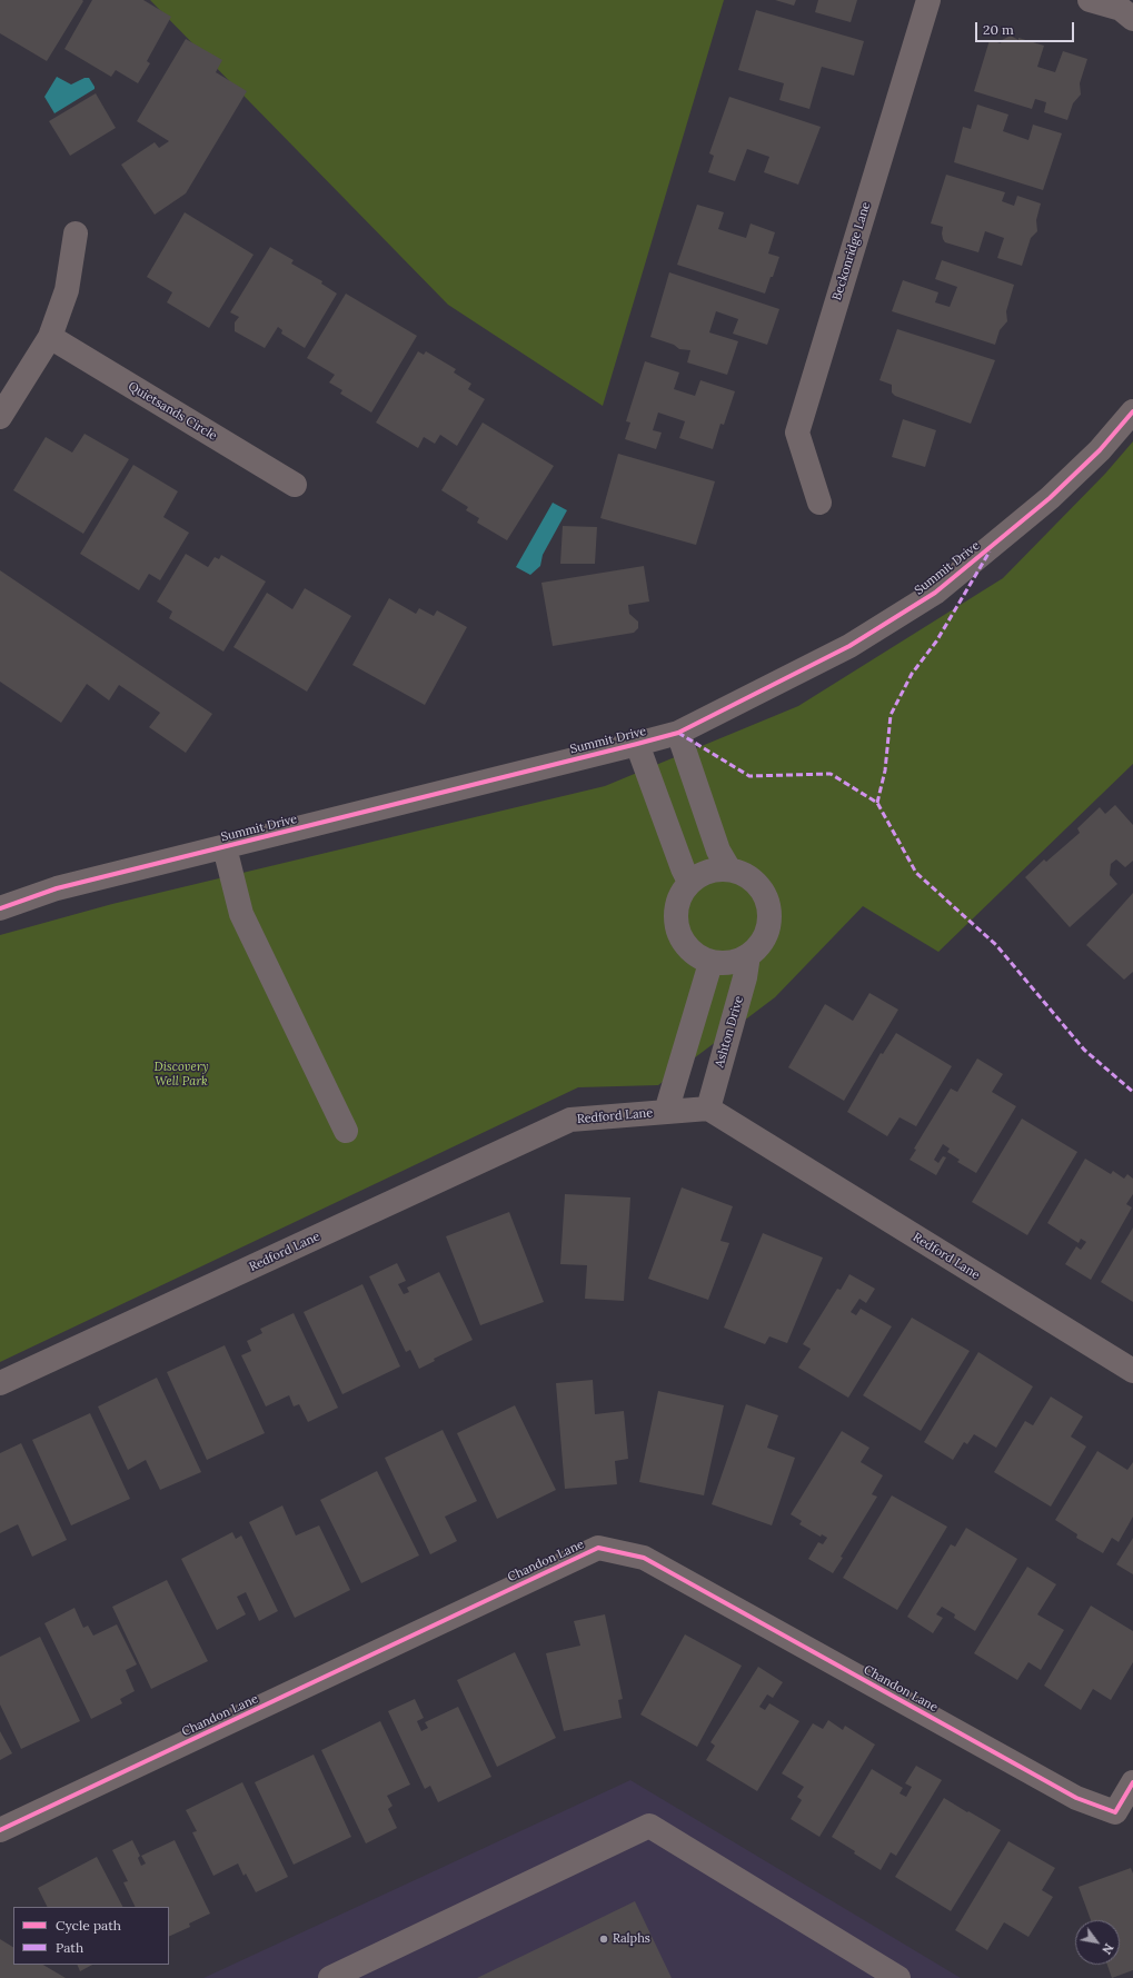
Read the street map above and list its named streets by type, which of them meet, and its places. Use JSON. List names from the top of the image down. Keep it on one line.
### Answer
{"streets":{"street":["Beckonridge Lane","Quietsands Circle","Summit Drive","Ashton Drive","Redford Lane","Chandon Lane"]},"crossings":[["Ashton Drive","Redford Lane"]],"parks":["Discovery Well Park"],"places":["Ralphs"],"legend":["Cycle path","Path"],"scale_bar":"20 m","north":"bottom right"}
